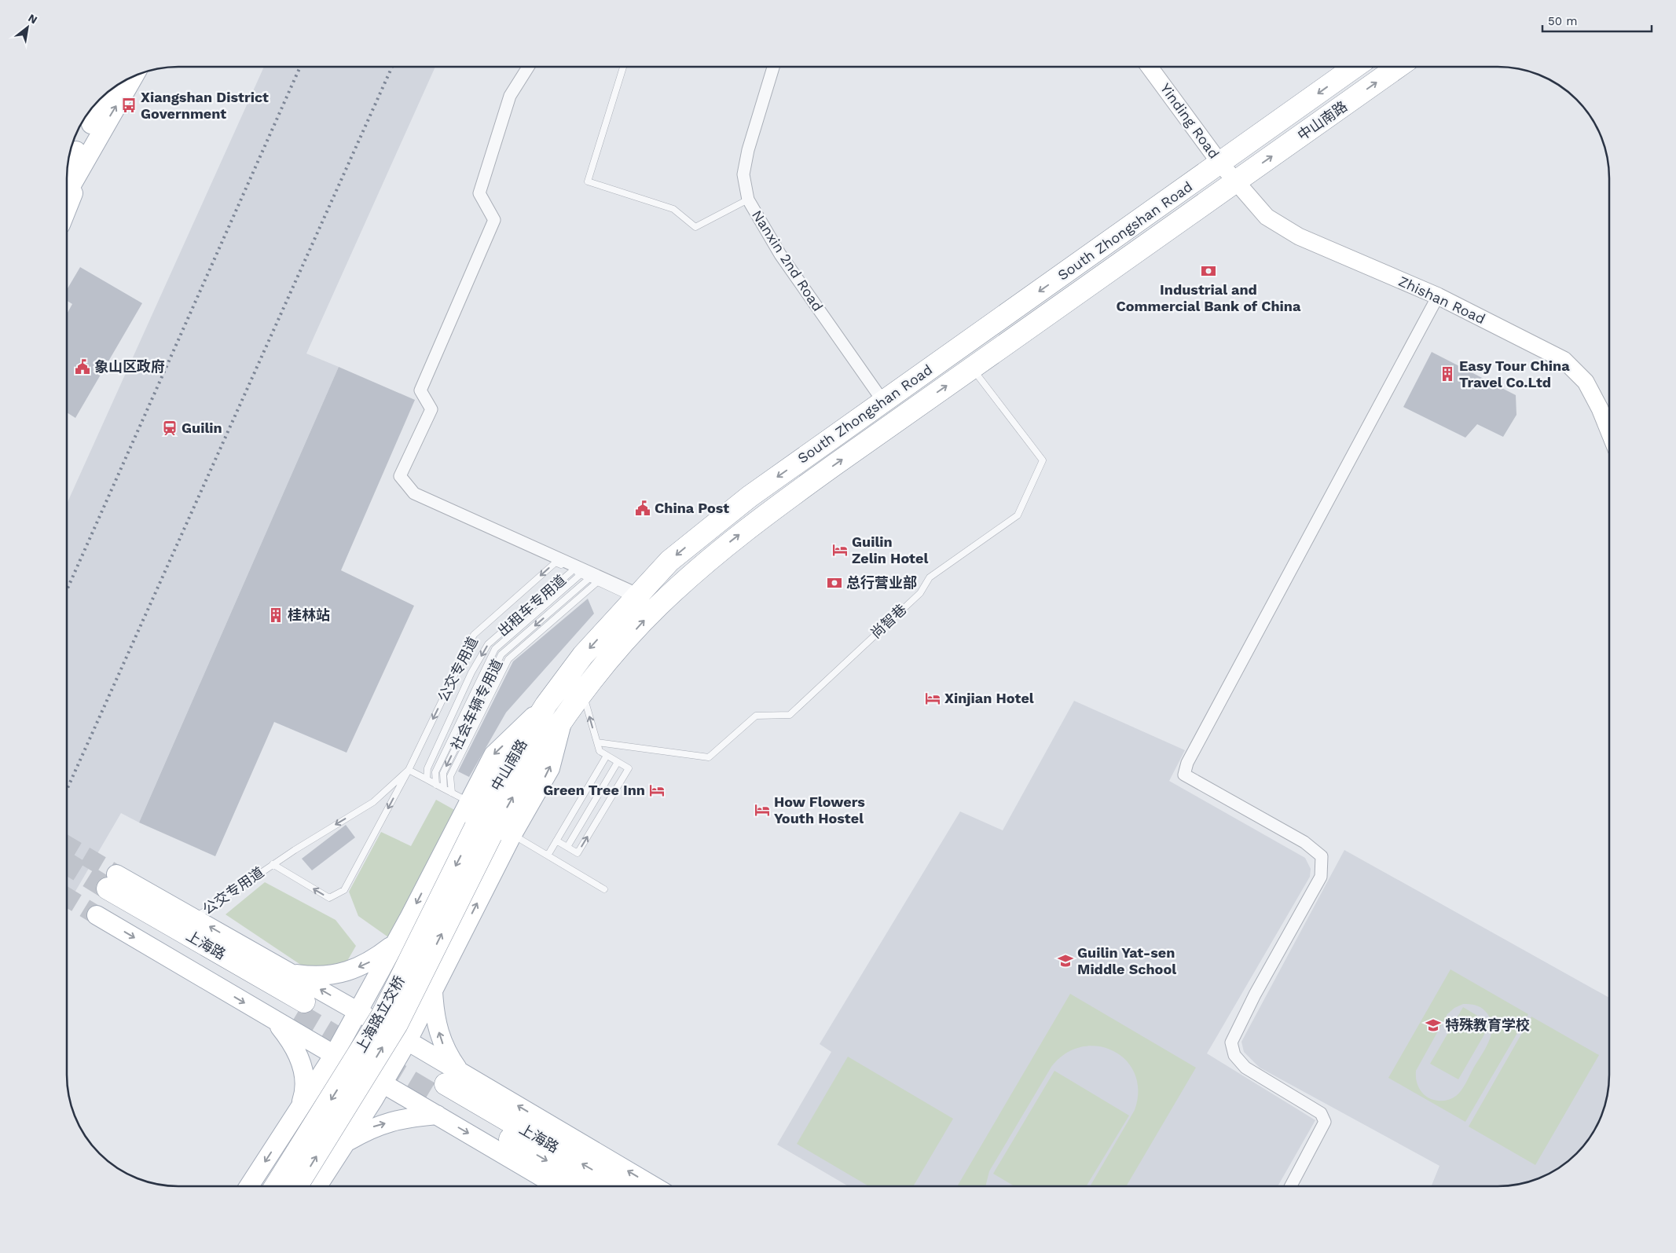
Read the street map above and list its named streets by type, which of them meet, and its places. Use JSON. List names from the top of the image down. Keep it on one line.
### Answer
{"streets":{"highway":["中山南路","South Zhongshan Road","上海路","上海路立交桥"],"street":["Yinding Road","Nanxin 2nd Road","Zhishan Road"],"lane":["出租车专用道","尚智巷","公交专用道","社会车辆专用道"]},"crossings":[["Yinding Road","中山南路"],["Yinding Road","South Zhongshan Road"],["Yinding Road","Zhishan Road"],["中山南路","South Zhongshan Road"],["中山南路","Zhishan Road"],["中山南路","上海路立交桥"],["South Zhongshan Road","Nanxin 2nd Road"],["South Zhongshan Road","Zhishan Road"],["South Zhongshan Road","尚智巷"],["South Zhongshan Road","公交专用道"],["出租车专用道","公交专用道"],["公交专用道","社会车辆专用道"]],"one_way":["公交专用道"],"places":{"bus stop":["Xiangshan District Government"],"bank":["Industrial and Commercial Bank of China","总行营业部"],"public building":["象山区政府","China Post"],"building":["Easy Tour China Travel Co.Ltd","桂林站"],"station":["Guilin"],"hotel":["Guilin Zelin Hotel","Xinjian Hotel","Green Tree Inn","How Flowers Youth Hostel"],"school or university":["Guilin Yat-sen Middle School","特殊教育学校"]},"scale_bar":"50 m","north":"top right"}
